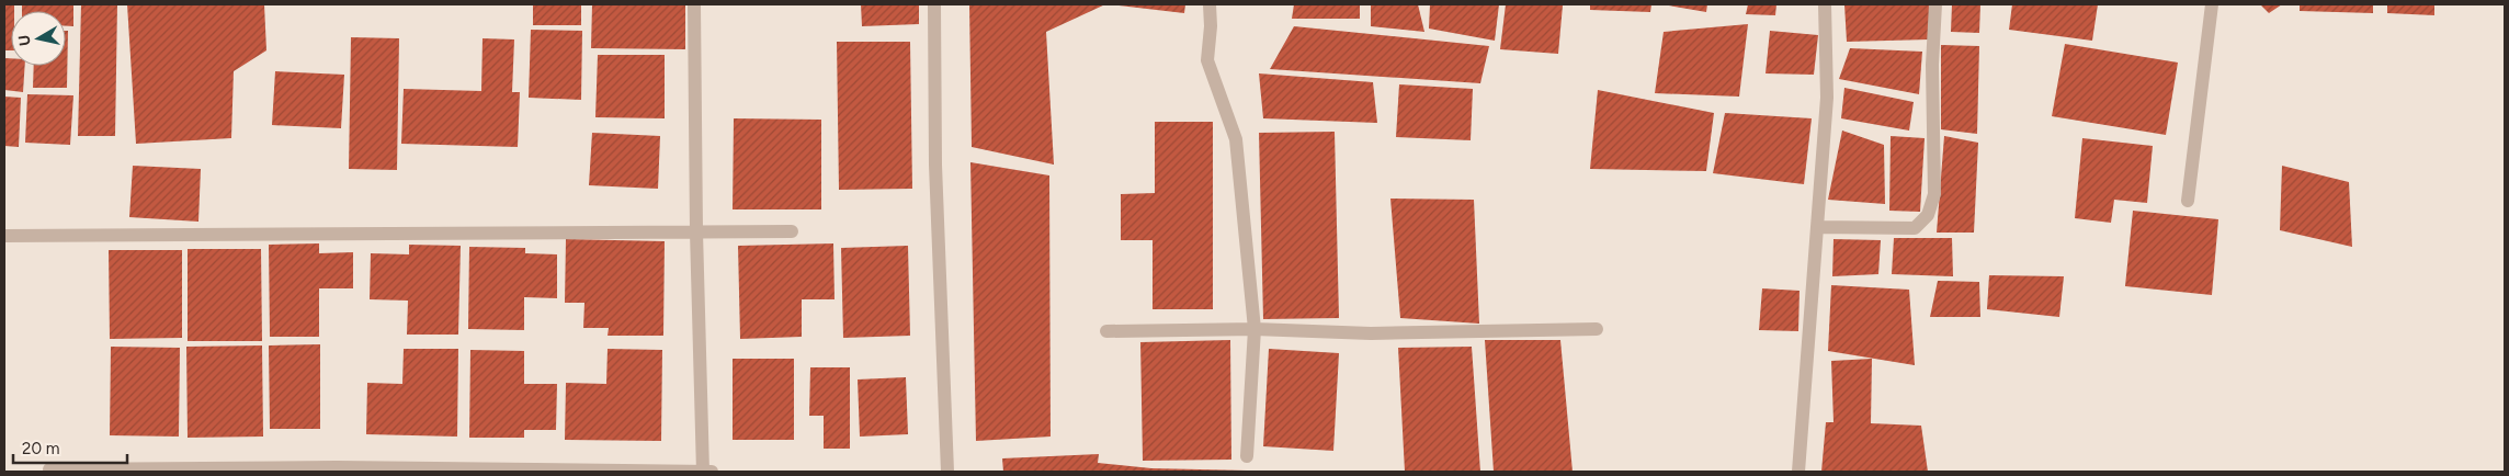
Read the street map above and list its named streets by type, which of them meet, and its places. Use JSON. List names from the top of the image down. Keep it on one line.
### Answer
{"scale_bar":"20 m","north":"left"}
